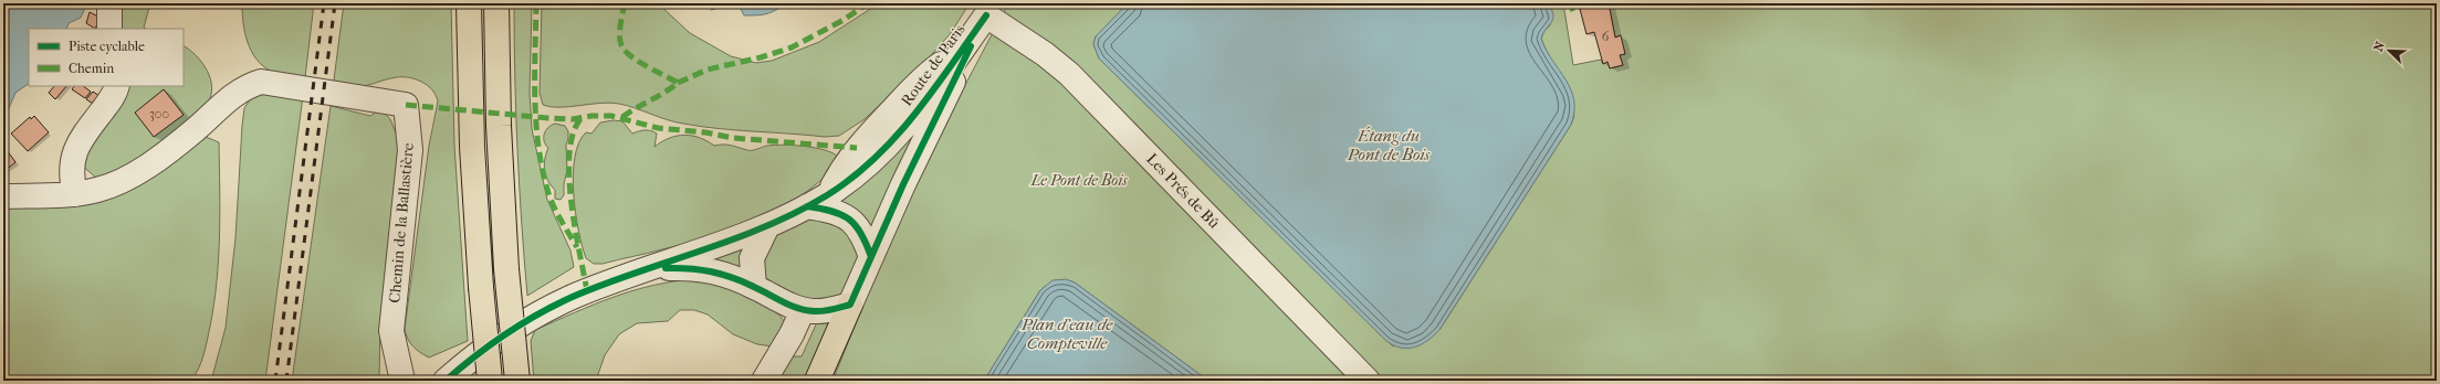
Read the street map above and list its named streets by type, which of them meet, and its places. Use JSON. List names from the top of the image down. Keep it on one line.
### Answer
{"streets":{"street":["Route de Paris","Les Prés de Bû","Chemin de la Ballastière"]},"crossings":[["Route de Paris","Les Prés de Bû"]],"water":["Étang du Pont de Bois","Plan d'eau de Compteville"],"parks":["Le Pont de Bois"],"house_numbers":["6","300"],"legend":["Piste cyclable","Chemin"],"north":"top left"}
